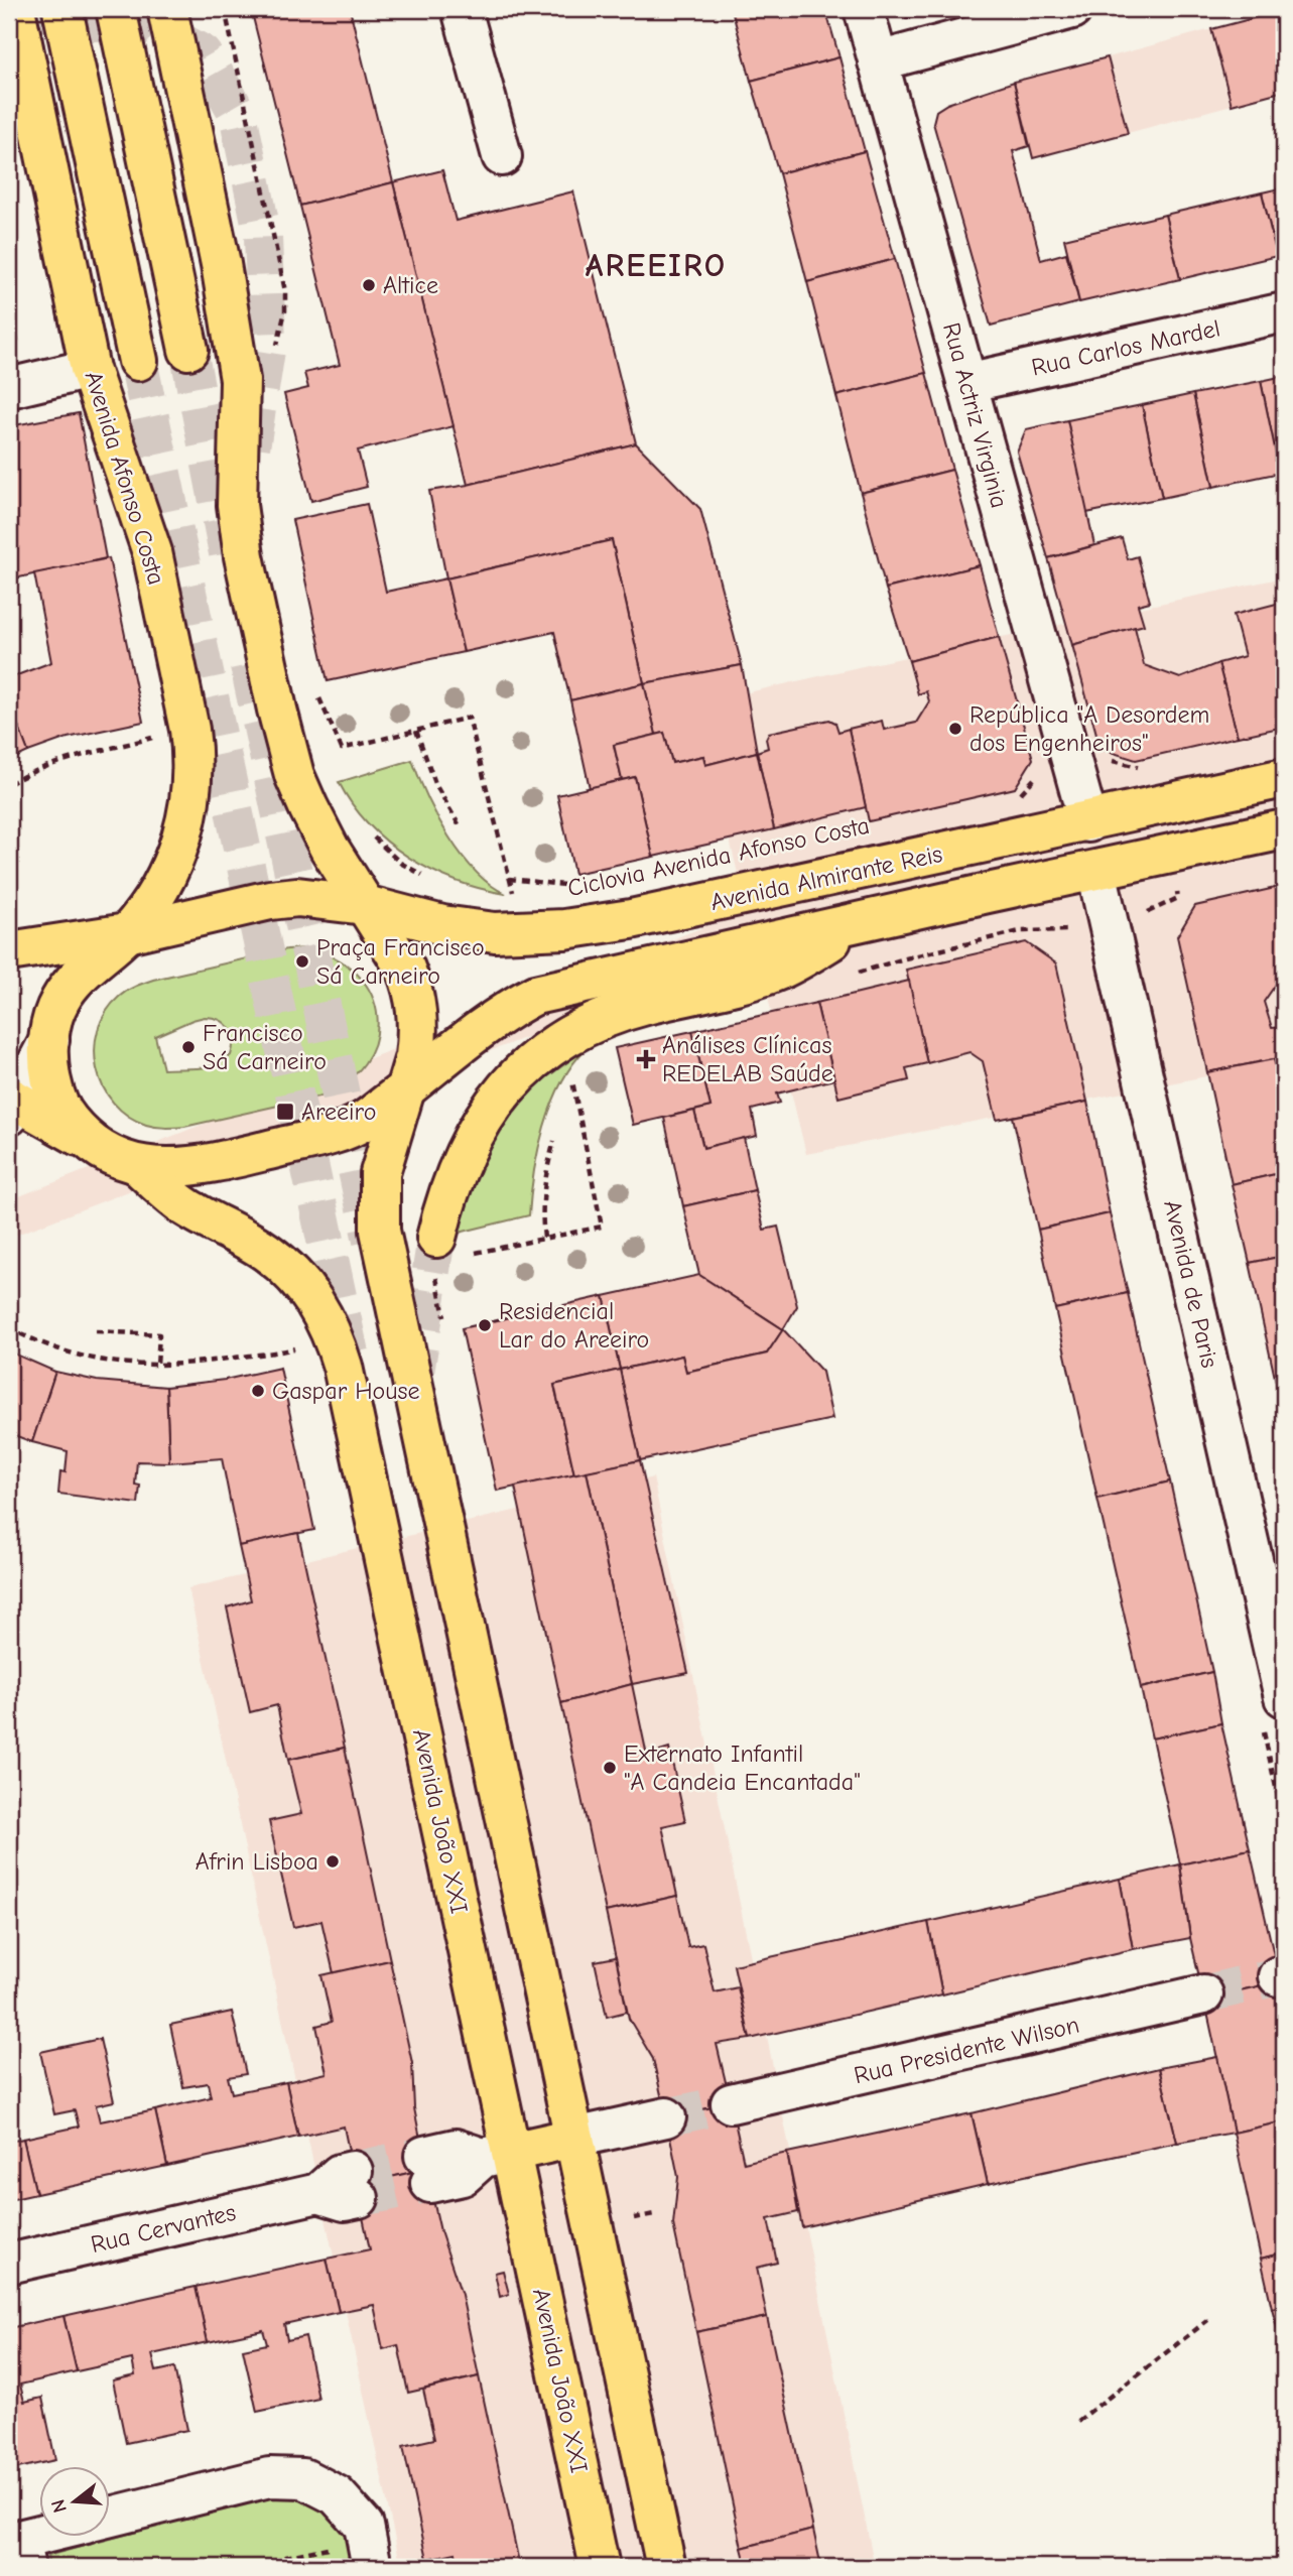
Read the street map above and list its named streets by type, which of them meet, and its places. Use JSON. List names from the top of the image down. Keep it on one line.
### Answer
{"streets":{"main road":["Avenida Afonso Costa","Avenida Almirante Reis","Avenida João XXI"],"street":["Rua Carlos Mardel","Rua Actriz Virginia","Avenida de Paris","Rua Presidente Wilson","Rua Cervantes"]},"crossings":[["Rua Carlos Mardel","Rua Actriz Virginia"],["Rua Actriz Virginia","Avenida Almirante Reis"],["Avenida Almirante Reis","Avenida de Paris"]],"districts":["AREEIRO"],"places":{"other":["Altice","República \"A Desordem dos Engenheiros\"","Praça Francisco Sá Carneiro","Francisco Sá Carneiro","Residencial Lar do Areeiro","Gaspar House","Externato Infantil \"A Candeia Encantada\"","Afrin Lisboa"],"health":["Análises Clínicas REDELAB Saúde"],"transit":["Areeiro"]},"north":"left"}
